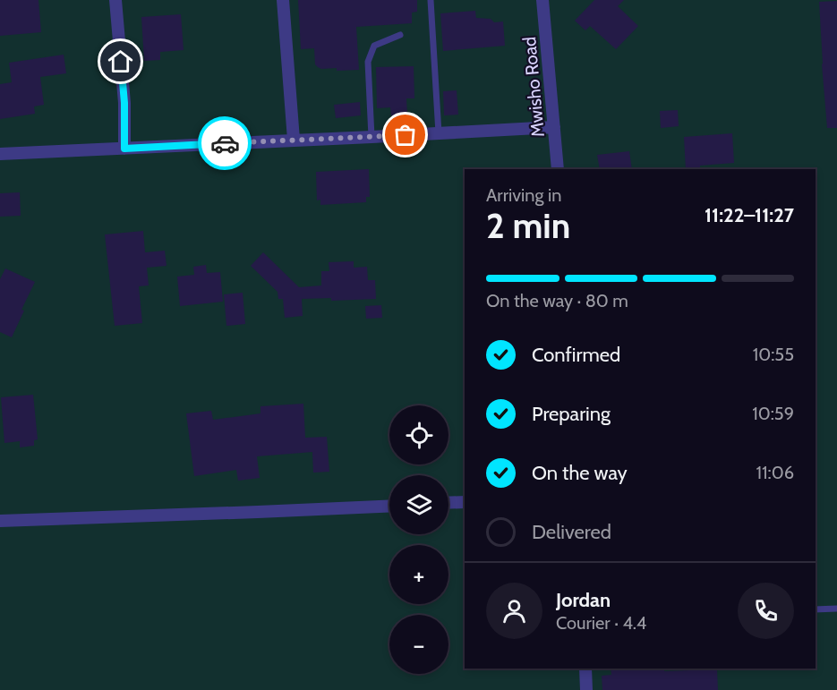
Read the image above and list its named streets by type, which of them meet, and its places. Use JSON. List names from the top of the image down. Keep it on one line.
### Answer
{"streets":{"street":["Mwisho Road"]},"page":{"heading":["2 min","Arriving in","11:22–11:27"],"panel":["Jordan","Courier · 4.4"],"bar":"On the way · 80 m","list":[["Confirmed","10:55"],["Preparing","10:59"],["On the way","11:06"],"Delivered"],"map_buttons":["+","−"]}}
